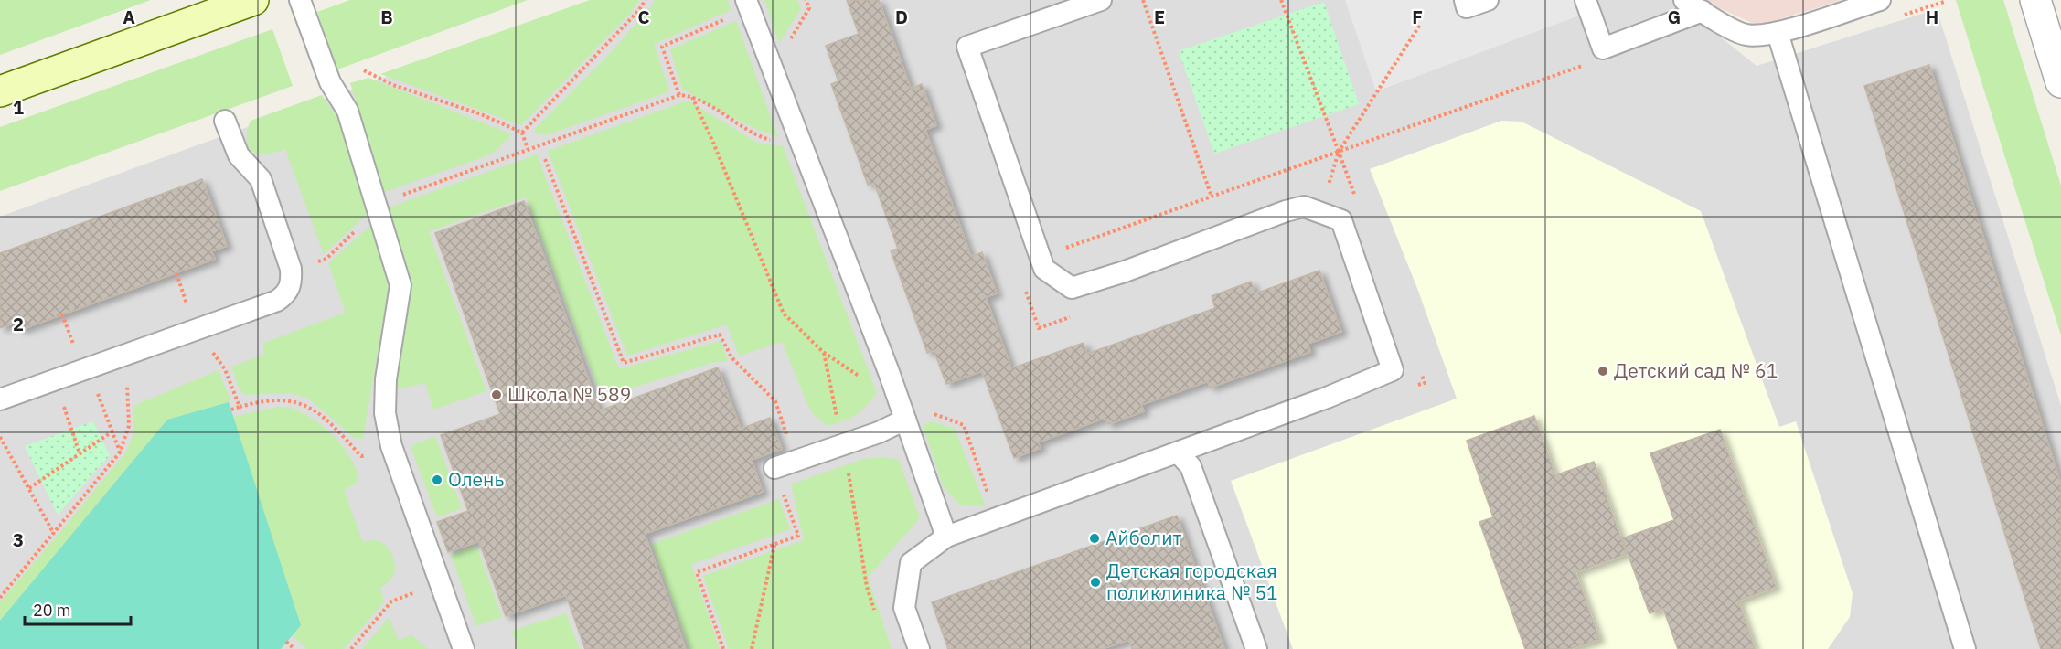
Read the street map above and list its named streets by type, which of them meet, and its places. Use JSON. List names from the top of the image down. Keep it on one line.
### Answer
{"places":["Детский сад № 61","Школа № 589","Олень","Айболит","Детская городская поликлиника № 51"],"scale_bar":"20 m","grid":{"columns":["A","B","C","D","E","F","G","H"],"rows":["1","2","3"]}}
